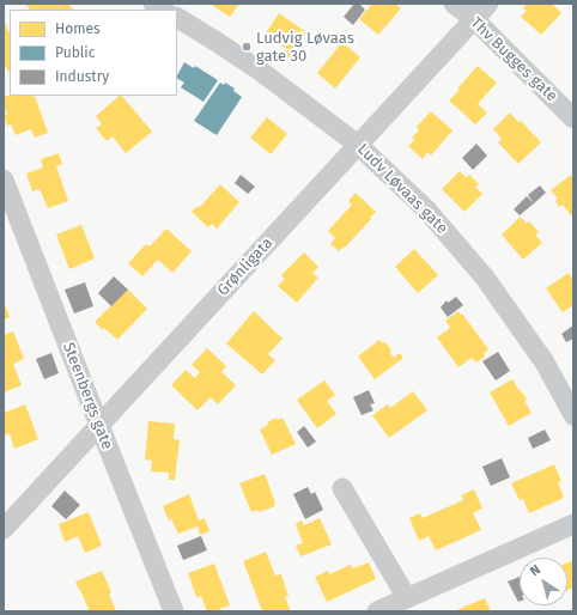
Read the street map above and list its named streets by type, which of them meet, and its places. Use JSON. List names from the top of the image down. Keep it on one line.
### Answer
{"streets":{"street":["Thv Bugges gate","Ludv Løvaas gate","Grønligata","Steenbergs gate"]},"crossings":[["Thv Bugges gate","Grønligata"],["Ludv Løvaas gate","Grønligata"],["Grønligata","Steenbergs gate"]],"places":["Ludvig Løvaas gate 30"],"legend":["Homes","Public","Industry"],"north":"top left"}
